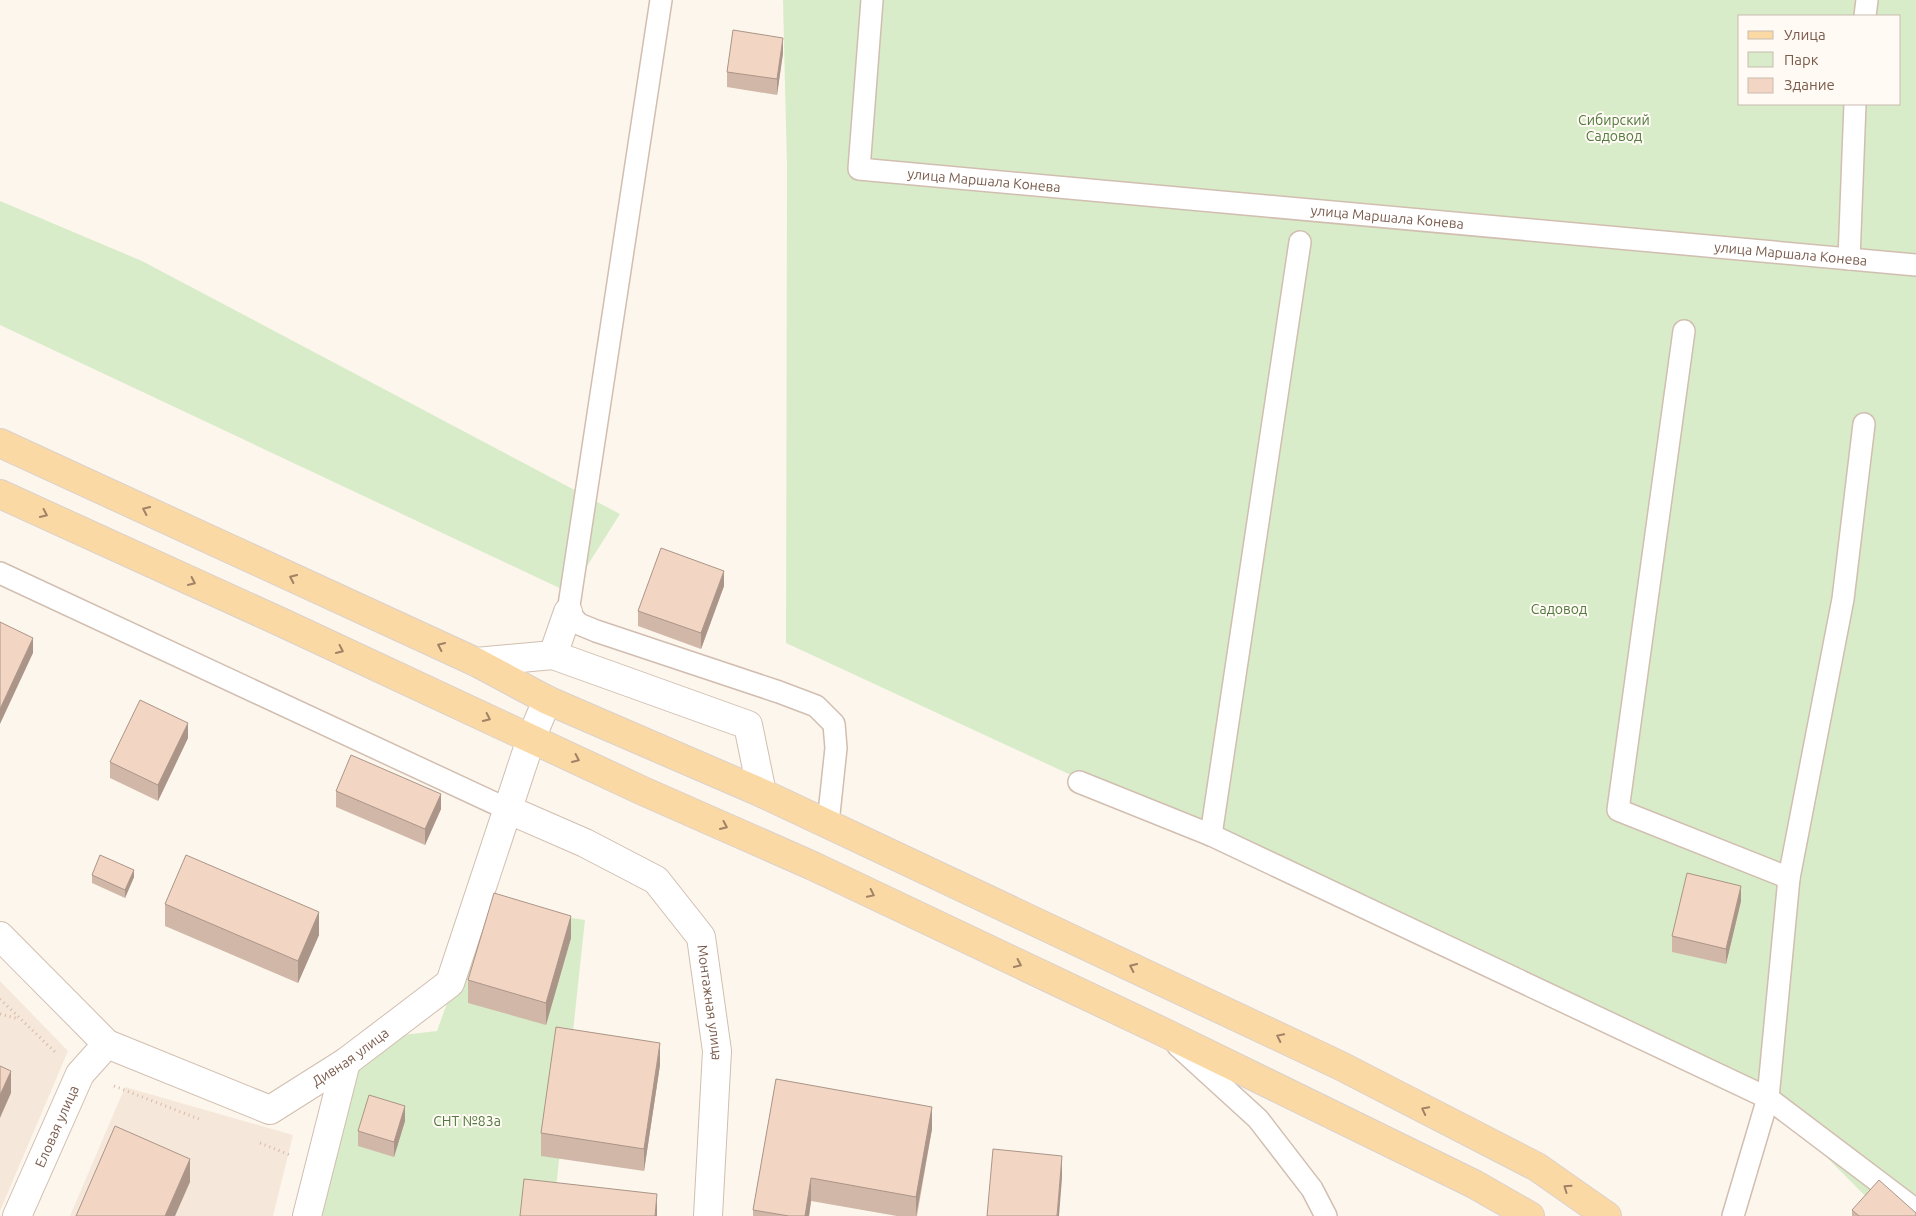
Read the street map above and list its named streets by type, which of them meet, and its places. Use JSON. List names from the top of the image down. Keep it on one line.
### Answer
{"streets":{"street":["Монтажная улица","Дивная улица","Еловая улица"],"lane":["улица Маршала Конева"]},"crossings":[["Монтажная улица","Дивная улица"],["Дивная улица","Еловая улица"]],"parks":["Сибирский Садовод","Садовод","СНТ №83а"],"legend":["Улица","Парк","Здание"]}
